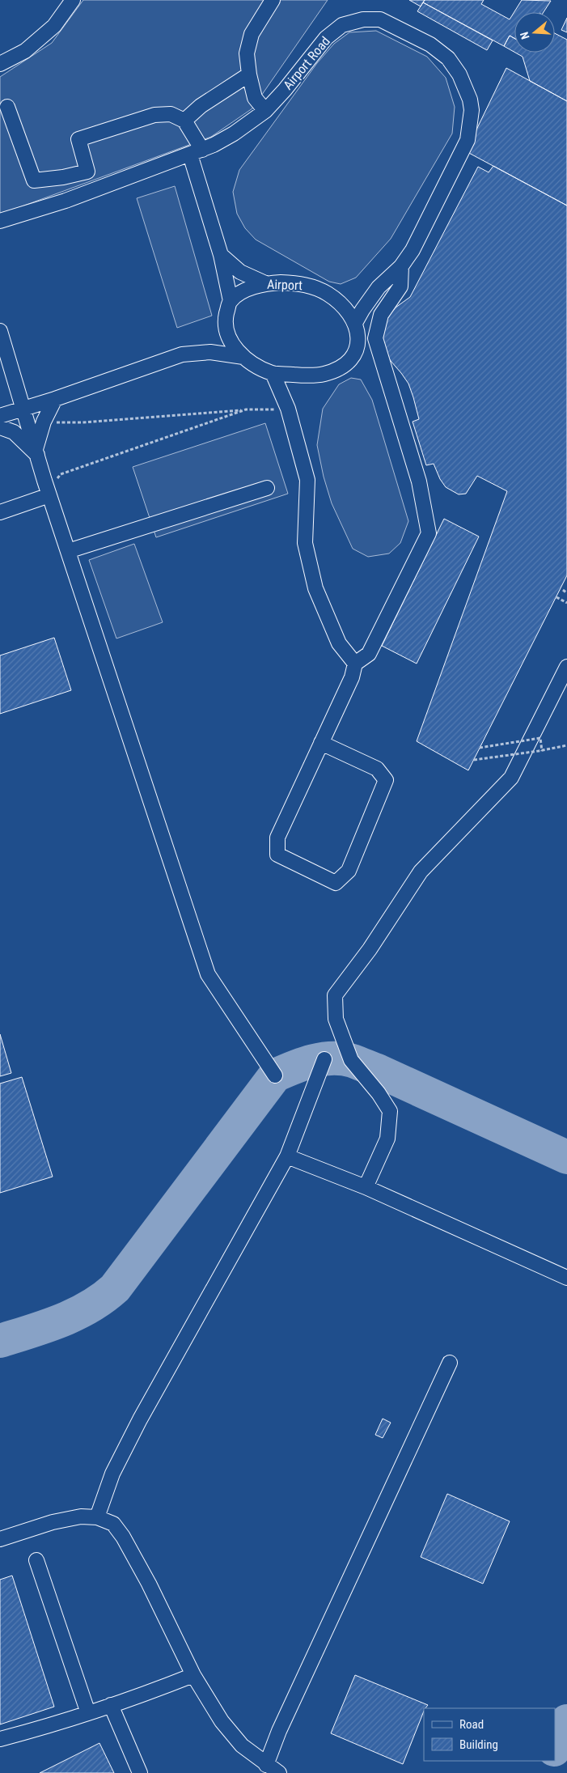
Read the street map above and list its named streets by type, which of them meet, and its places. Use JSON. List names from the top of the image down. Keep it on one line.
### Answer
{"streets":{"street":["Airport Road","Airport"]},"crossings":[["Airport Road","Airport"]],"legend":["Road","Building"],"north":"left"}
